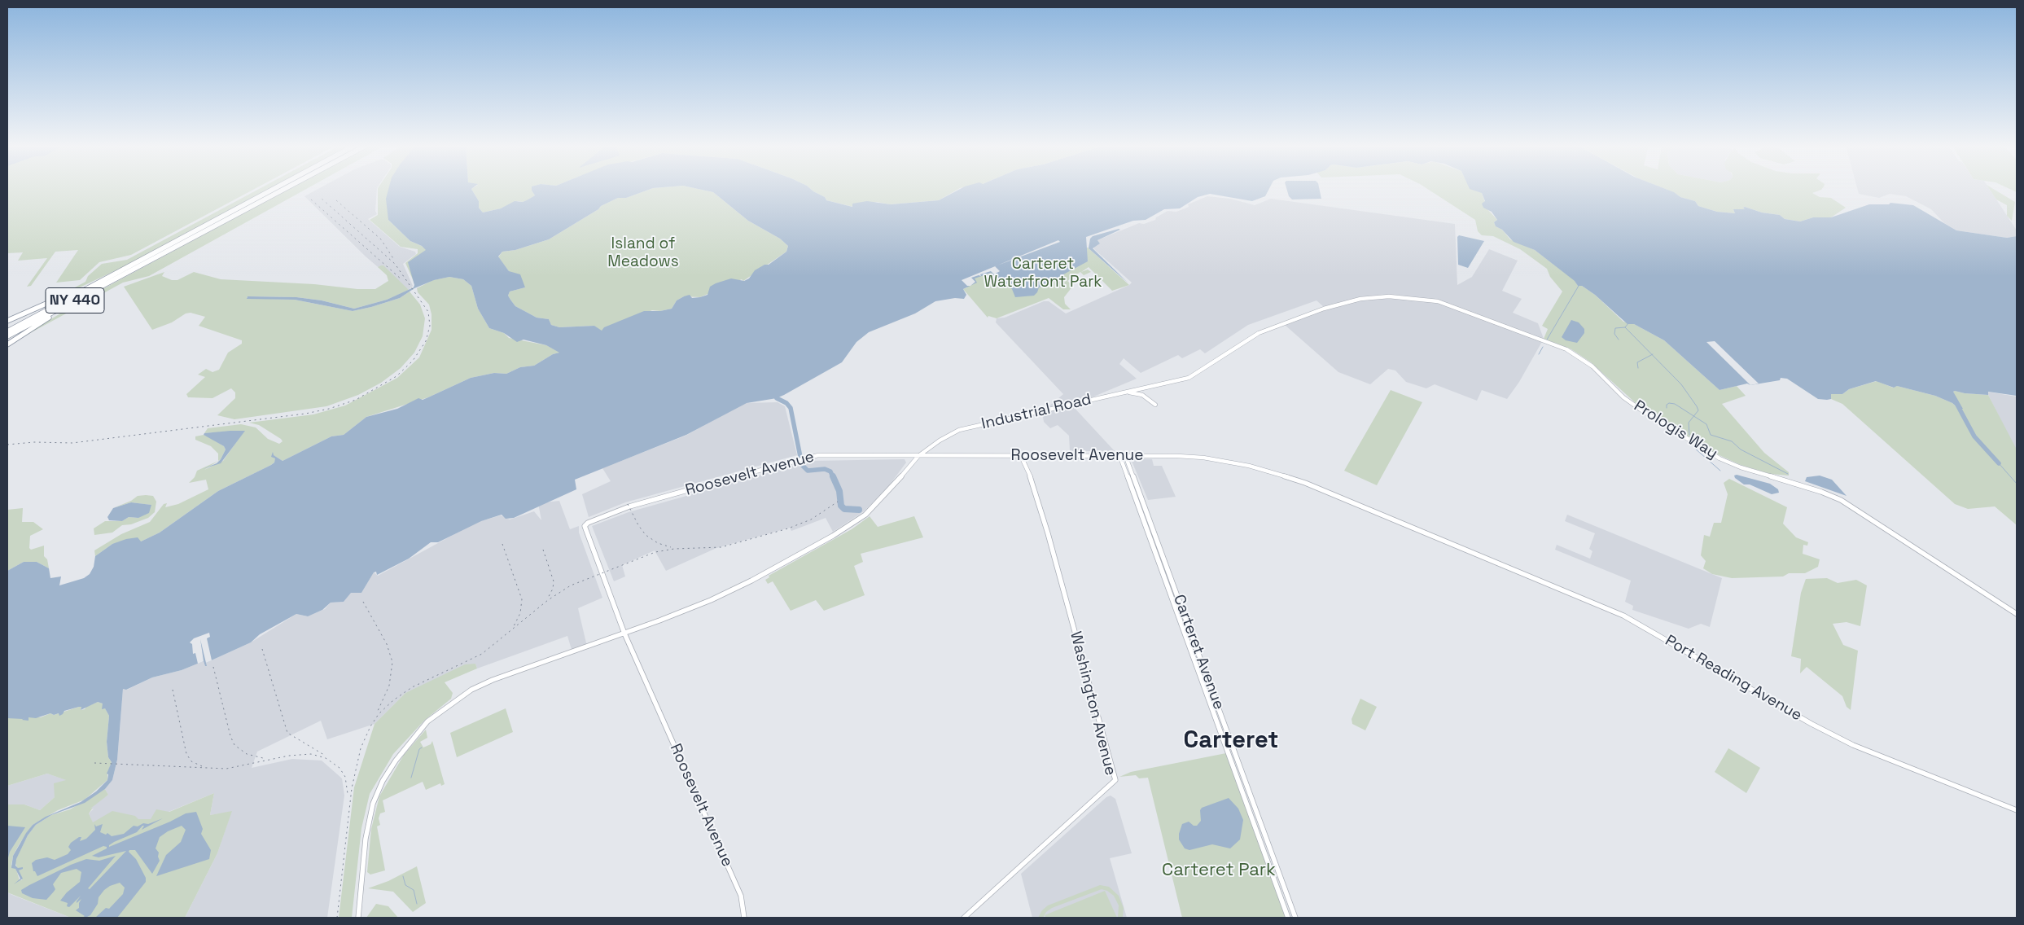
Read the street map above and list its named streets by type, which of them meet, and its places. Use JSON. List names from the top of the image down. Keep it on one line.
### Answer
{"streets":{"highway":["NY 440"],"street":["Industrial Road","Prologis Way","Roosevelt Avenue","Carteret Avenue","Port Reading Avenue","Washington Avenue"]},"crossings":[["Industrial Road","Prologis Way"],["Industrial Road","Roosevelt Avenue"],["Roosevelt Avenue","Carteret Avenue"],["Roosevelt Avenue","Port Reading Avenue"],["Roosevelt Avenue","Washington Avenue"]],"districts":["Carteret"],"parks":["Island of Meadows","Carteret Waterfront Park","Carteret Park"]}
